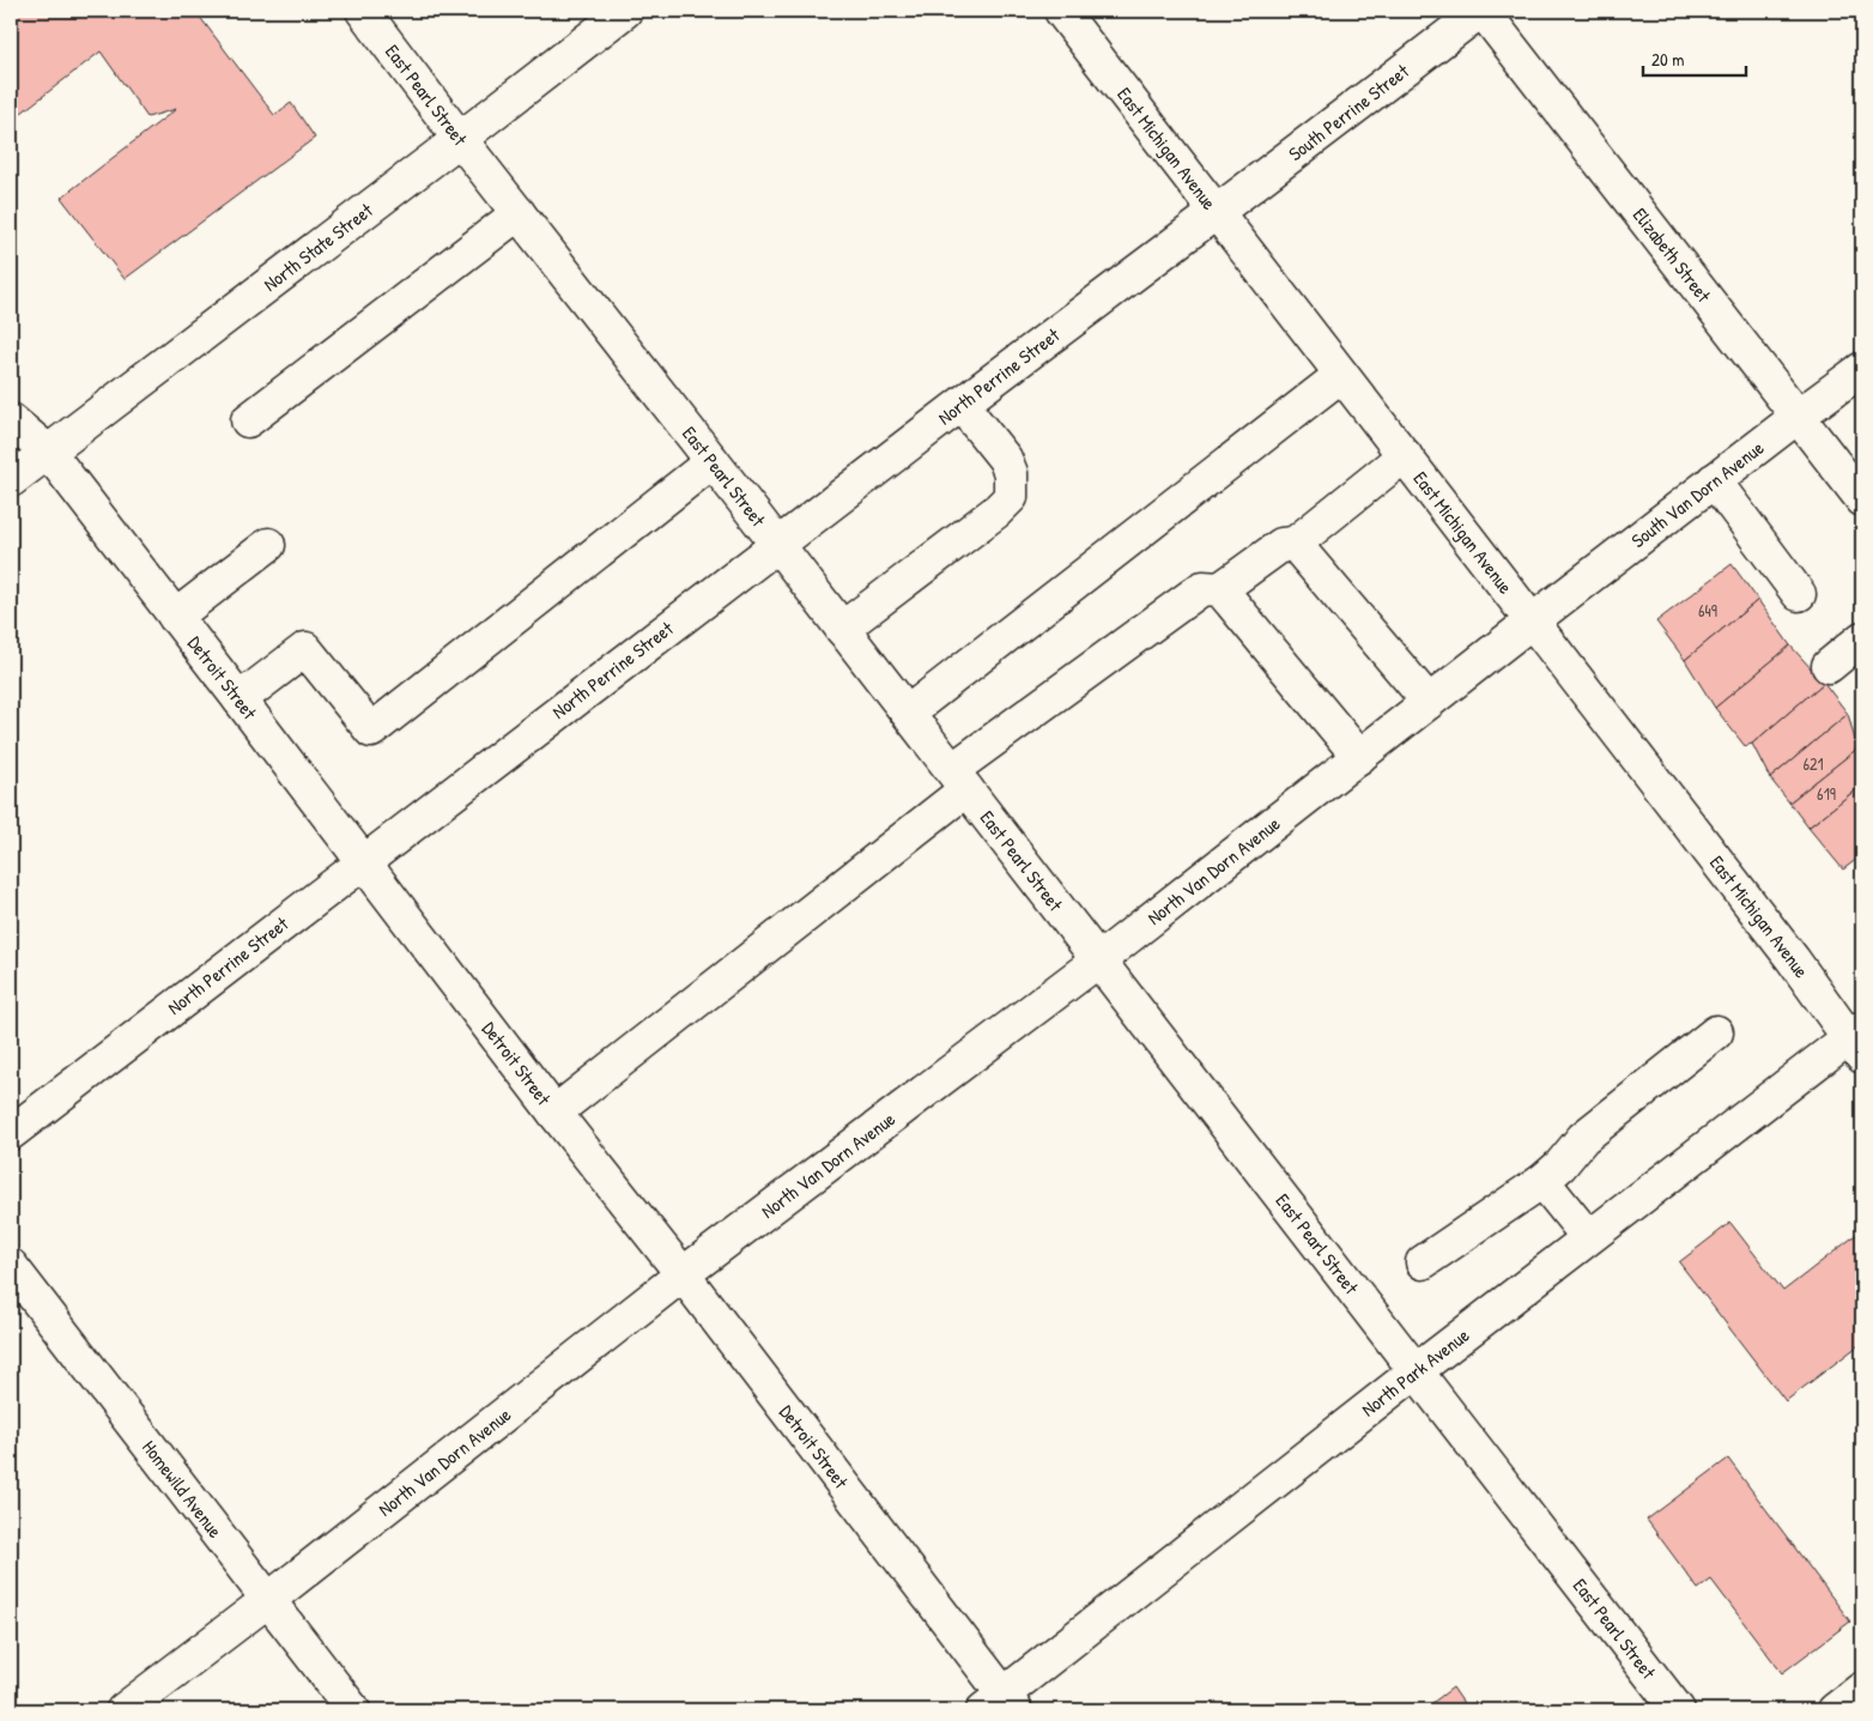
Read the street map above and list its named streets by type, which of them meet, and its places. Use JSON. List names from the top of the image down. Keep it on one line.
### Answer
{"streets":{"street":["East Pearl Street","South Perrine Street","East Michigan Avenue","North State Street","Elizabeth Street","North Perrine Street","South Van Dorn Avenue","Detroit Street","North Van Dorn Avenue","North Park Avenue","Homewild Avenue"]},"crossings":[["East Pearl Street","North State Street"],["East Pearl Street","North Perrine Street"],["East Pearl Street","North Van Dorn Avenue"],["East Pearl Street","North Park Avenue"],["South Perrine Street","East Michigan Avenue"],["South Perrine Street","Elizabeth Street"],["South Perrine Street","North Perrine Street"],["East Michigan Avenue","North Perrine Street"],["East Michigan Avenue","South Van Dorn Avenue"],["East Michigan Avenue","North Van Dorn Avenue"],["East Michigan Avenue","North Park Avenue"],["North State Street","Detroit Street"],["Elizabeth Street","South Van Dorn Avenue"],["North Perrine Street","Detroit Street"],["South Van Dorn Avenue","North Van Dorn Avenue"],["Detroit Street","North Van Dorn Avenue"],["Detroit Street","North Park Avenue"],["North Van Dorn Avenue","Homewild Avenue"]],"house_numbers":["649","621","619"],"scale_bar":"20 m"}
